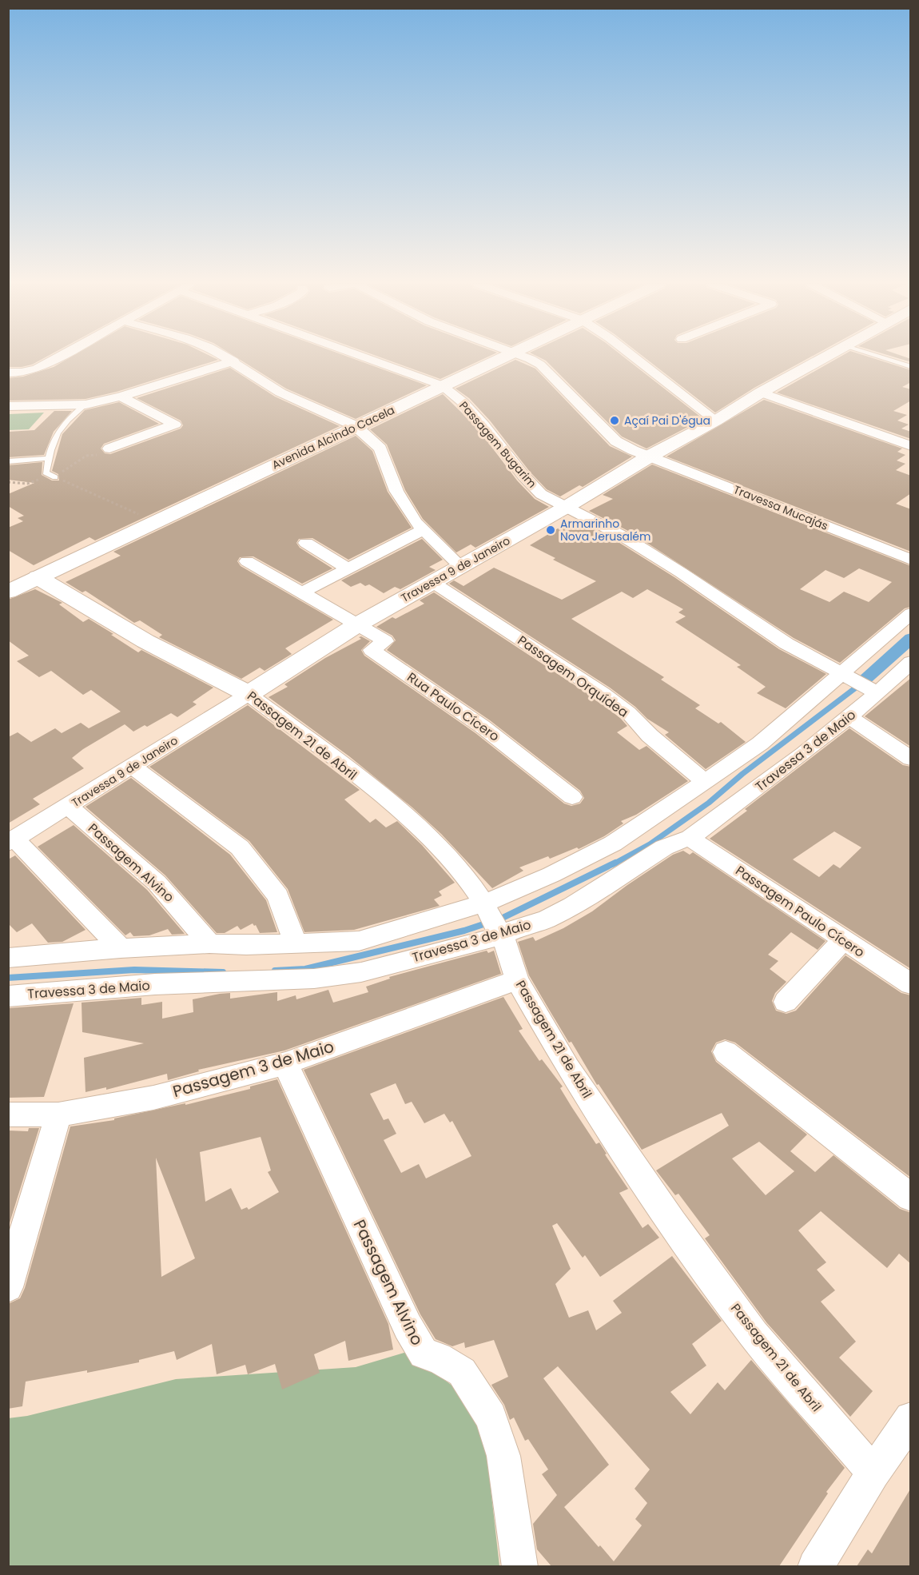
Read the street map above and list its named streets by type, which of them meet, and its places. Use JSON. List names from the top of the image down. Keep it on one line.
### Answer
{"streets":{"street":["Avenida Alcindo Cacela","Passagem Bugarim","Travessa Mucajás","Travessa 9 de Janeiro","Passagem Orquídea","Rua Paulo Cícero","Passagem 21 de Abril","Travessa 3 de Maio","Passagem Alvino","Passagem Paulo Cícero","Passagem 3 de Maio"]},"crossings":[["Avenida Alcindo Cacela","Passagem Bugarim"],["Avenida Alcindo Cacela","Passagem 21 de Abril"],["Passagem Bugarim","Travessa 9 de Janeiro"],["Passagem Bugarim","Travessa 3 de Maio"],["Travessa Mucajás","Travessa 9 de Janeiro"],["Travessa 9 de Janeiro","Passagem Orquídea"],["Travessa 9 de Janeiro","Rua Paulo Cícero"],["Travessa 9 de Janeiro","Passagem 21 de Abril"],["Travessa 9 de Janeiro","Passagem Alvino"],["Passagem 21 de Abril","Travessa 3 de Maio"],["Passagem 21 de Abril","Passagem 3 de Maio"],["Travessa 3 de Maio","Passagem Paulo Cícero"],["Passagem Alvino","Passagem 3 de Maio"]],"places":["Açaí Pai D'égua","Armarinho Nova Jerusalém"]}
